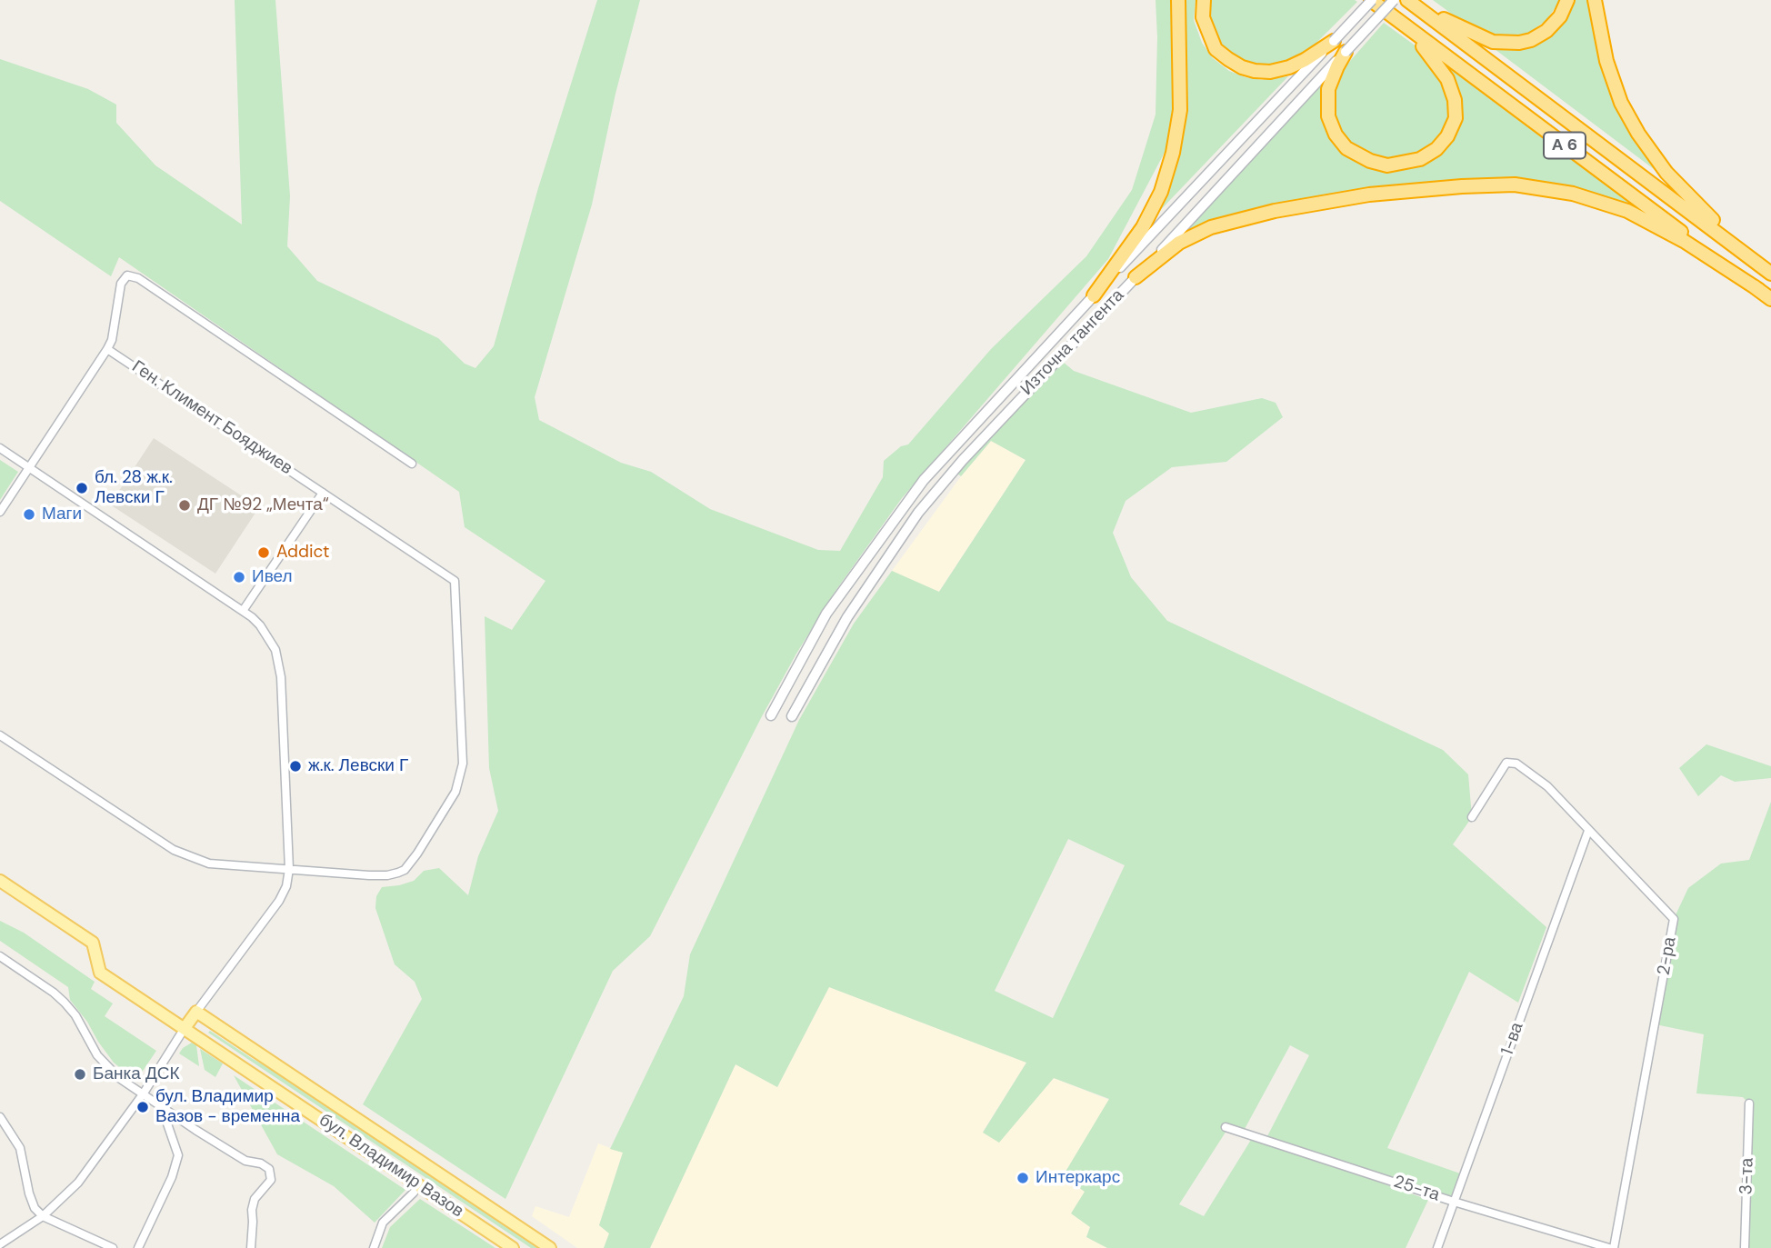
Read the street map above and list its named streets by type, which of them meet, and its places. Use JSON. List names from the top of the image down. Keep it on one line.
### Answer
{"streets":{"highway":["A 6"],"main road":["бул. Владимир Вазов"],"street":["Източна тангента","Ген. Климент Бояджиев","2-ра","1-ва","3-та","25-та"]},"crossings":[["A 6","Източна тангента"],["2-ра","1-ва"],["2-ра","25-та"],["1-ва","25-та"]],"places":["бл. 28 ж.к. Левски Г","ДГ №92 „Мечта“","Маги","Addict","Ивел","ж.к. Левски Г","Банка ДСК","бул. Владимир Вазов - временна","Интеркарс"]}
